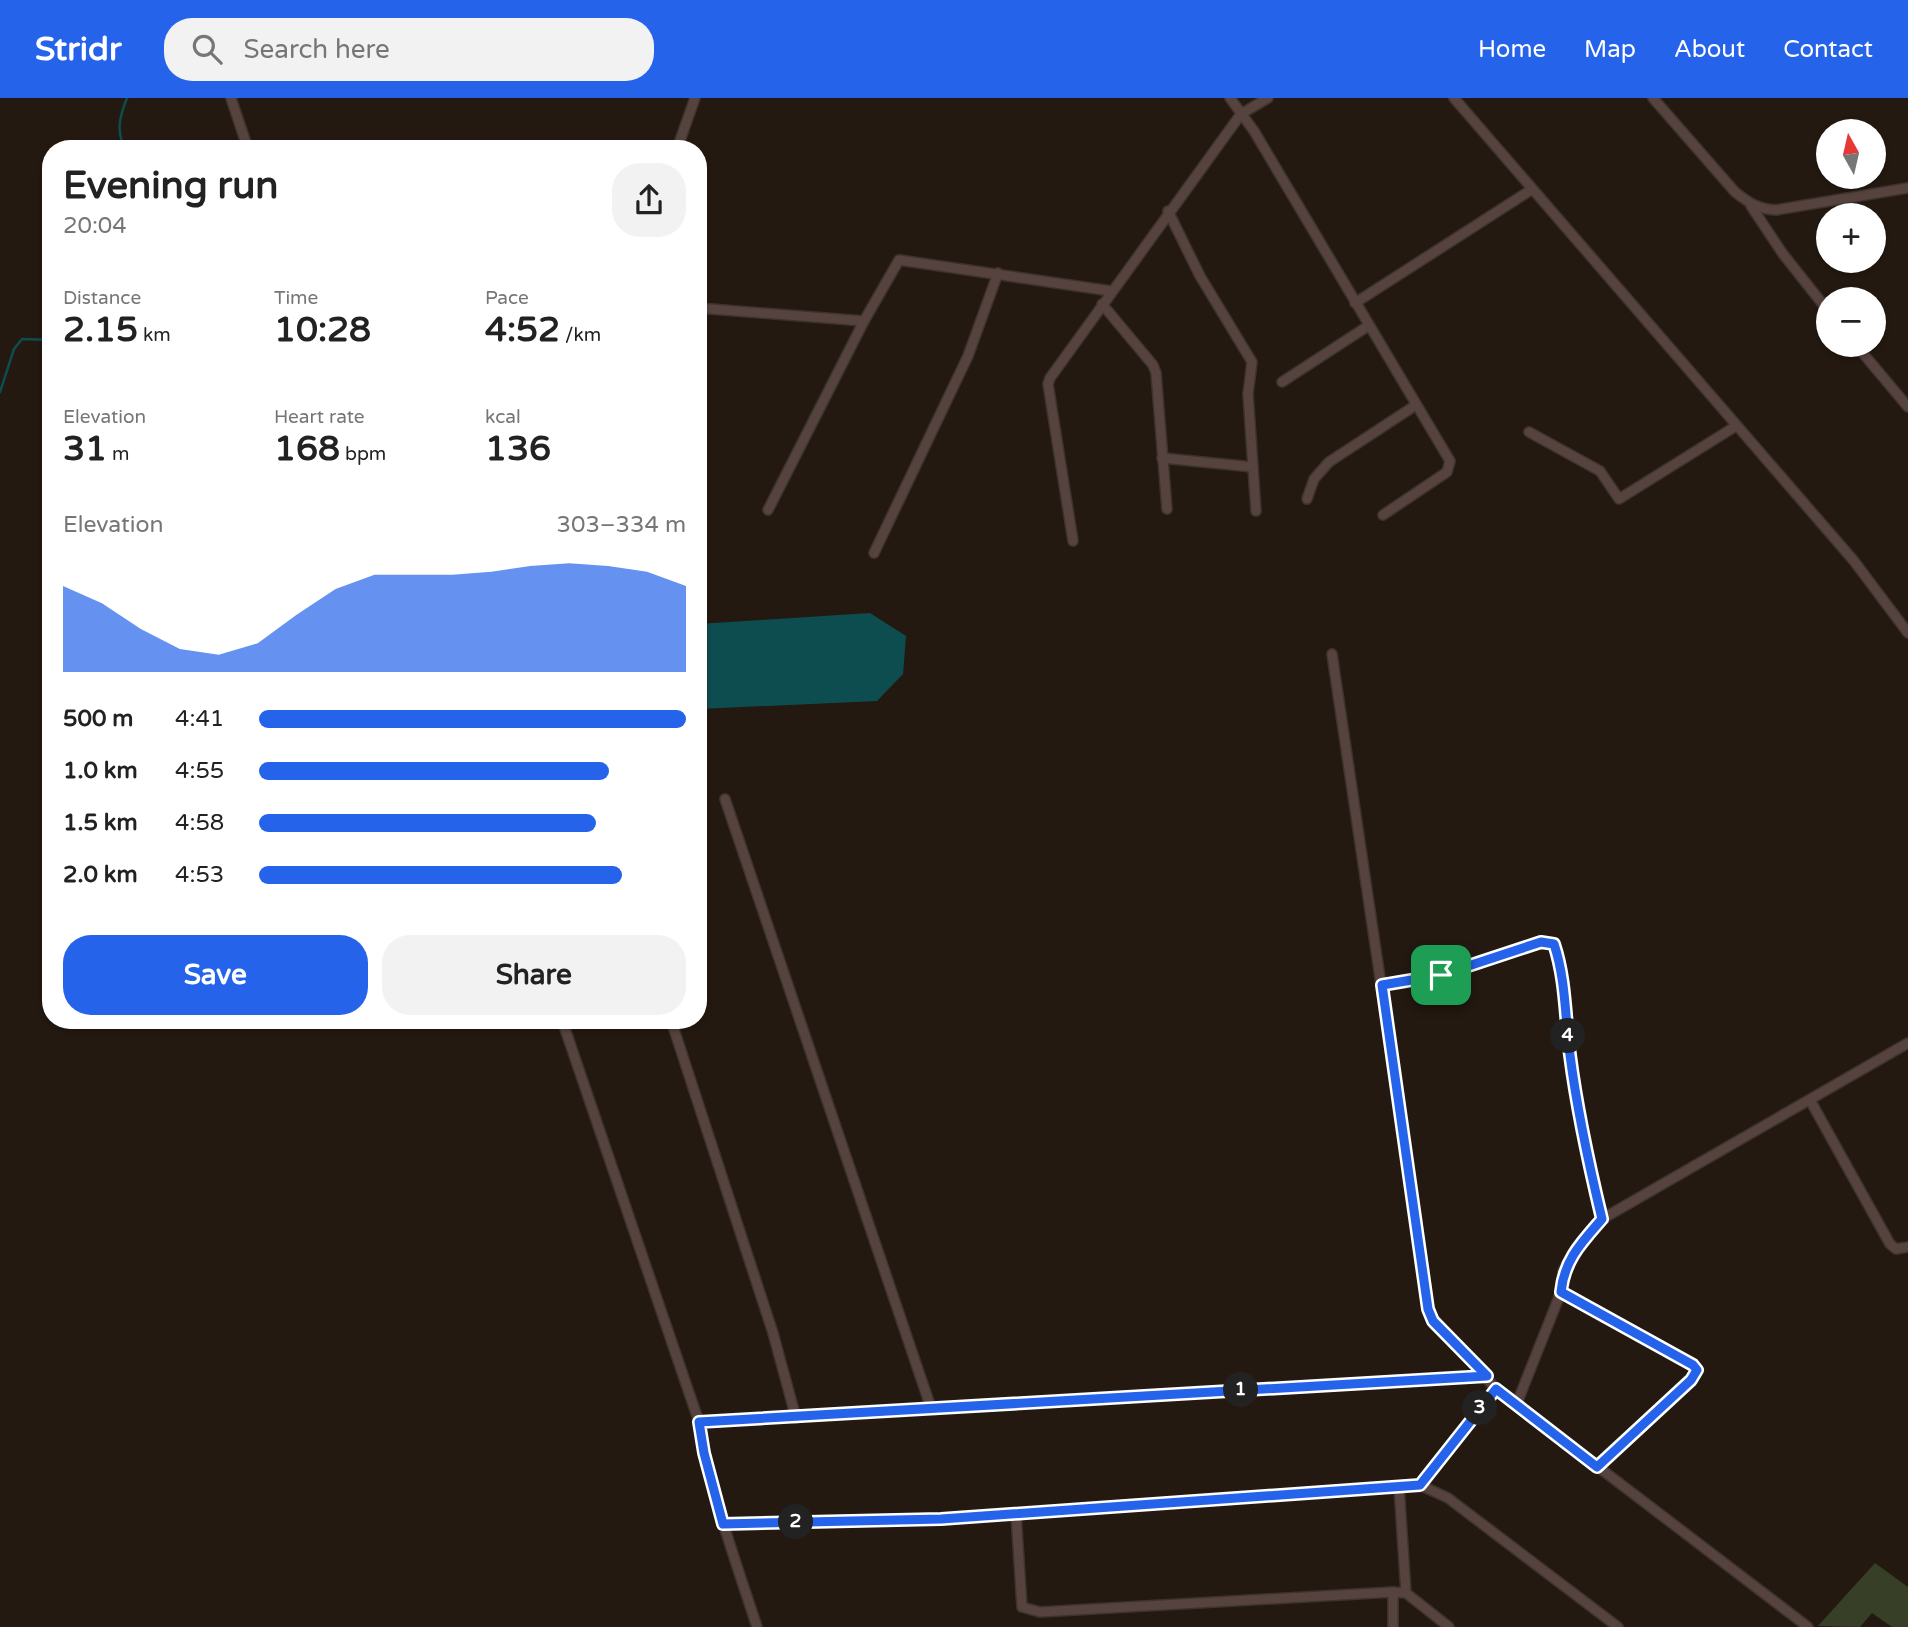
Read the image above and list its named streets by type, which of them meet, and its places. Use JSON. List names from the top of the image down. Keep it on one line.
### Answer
{"north":"top","page":{"header":"Stridr","search":"Search here","nav":["Home","Map","About","Contact"],"map_buttons":["+","−"],"heading":["Evening run","20:04"],"stats":[["Distance","2.15 km"],["Time","10:28"],["Pace","4:52 /km"],["Elevation","31 m"],["Heart rate","168 bpm"],["kcal","136"]],"chart":["Elevation","303–334 m"],"list":[{"name":"500 m","note":"4:41"},{"name":"1.0 km","note":"4:55"},{"name":"1.5 km","note":"4:58"},{"name":"2.0 km","note":"4:53"}],"buttons":["Save","Share"],"pins":["4","1","3","2"]}}
